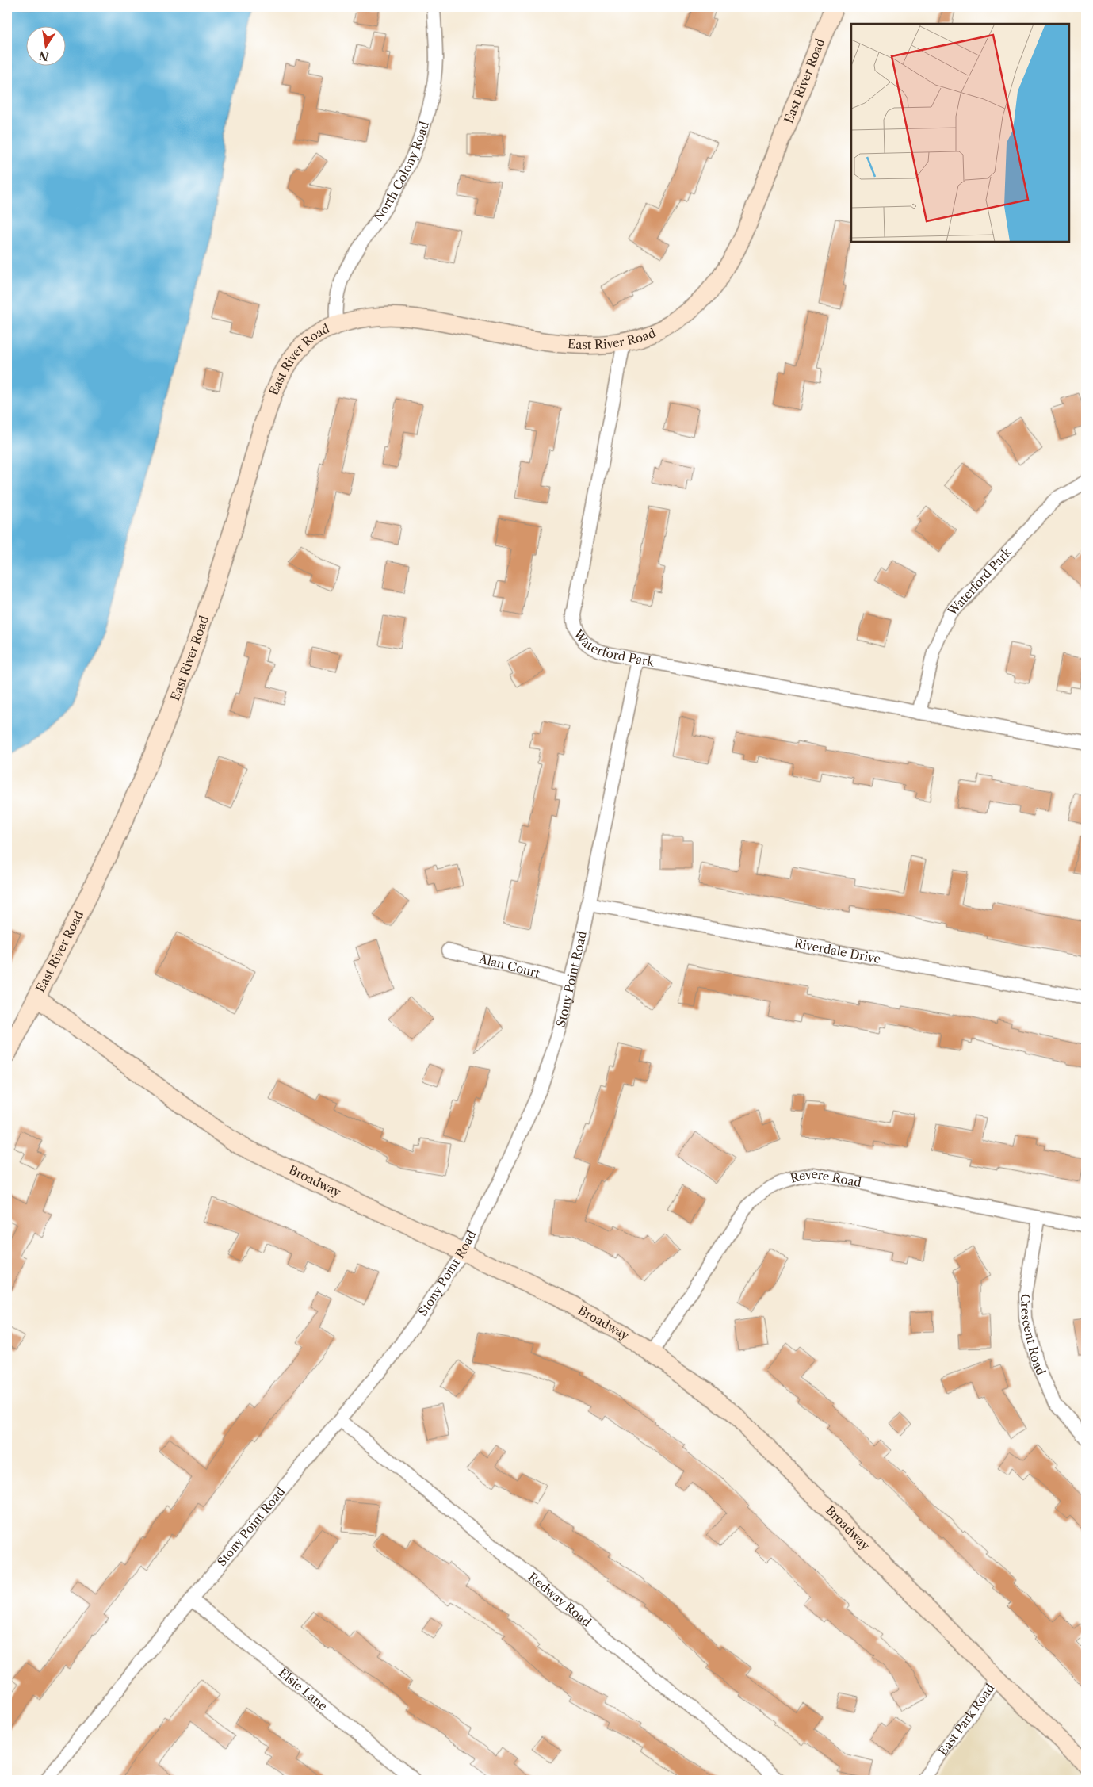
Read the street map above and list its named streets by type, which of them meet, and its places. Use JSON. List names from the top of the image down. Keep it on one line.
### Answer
{"streets":{"main road":["East River Road","Broadway"],"street":["North Colony Road","Waterford Park","Riverdale Drive","Alan Court","Stony Point Road","Revere Road","Crescent Road","Redway Road","Elsie Lane","East Park Road"]},"crossings":[["East River Road","North Colony Road"],["East River Road","Waterford Park"],["East River Road","Broadway"],["Waterford Park","Stony Point Road"],["Riverdale Drive","Stony Point Road"],["Alan Court","Stony Point Road"],["Stony Point Road","Broadway"],["Stony Point Road","Redway Road"],["Stony Point Road","Elsie Lane"],["Broadway","Revere Road"],["Broadway","East Park Road"],["Revere Road","Crescent Road"]],"north":"bottom"}
